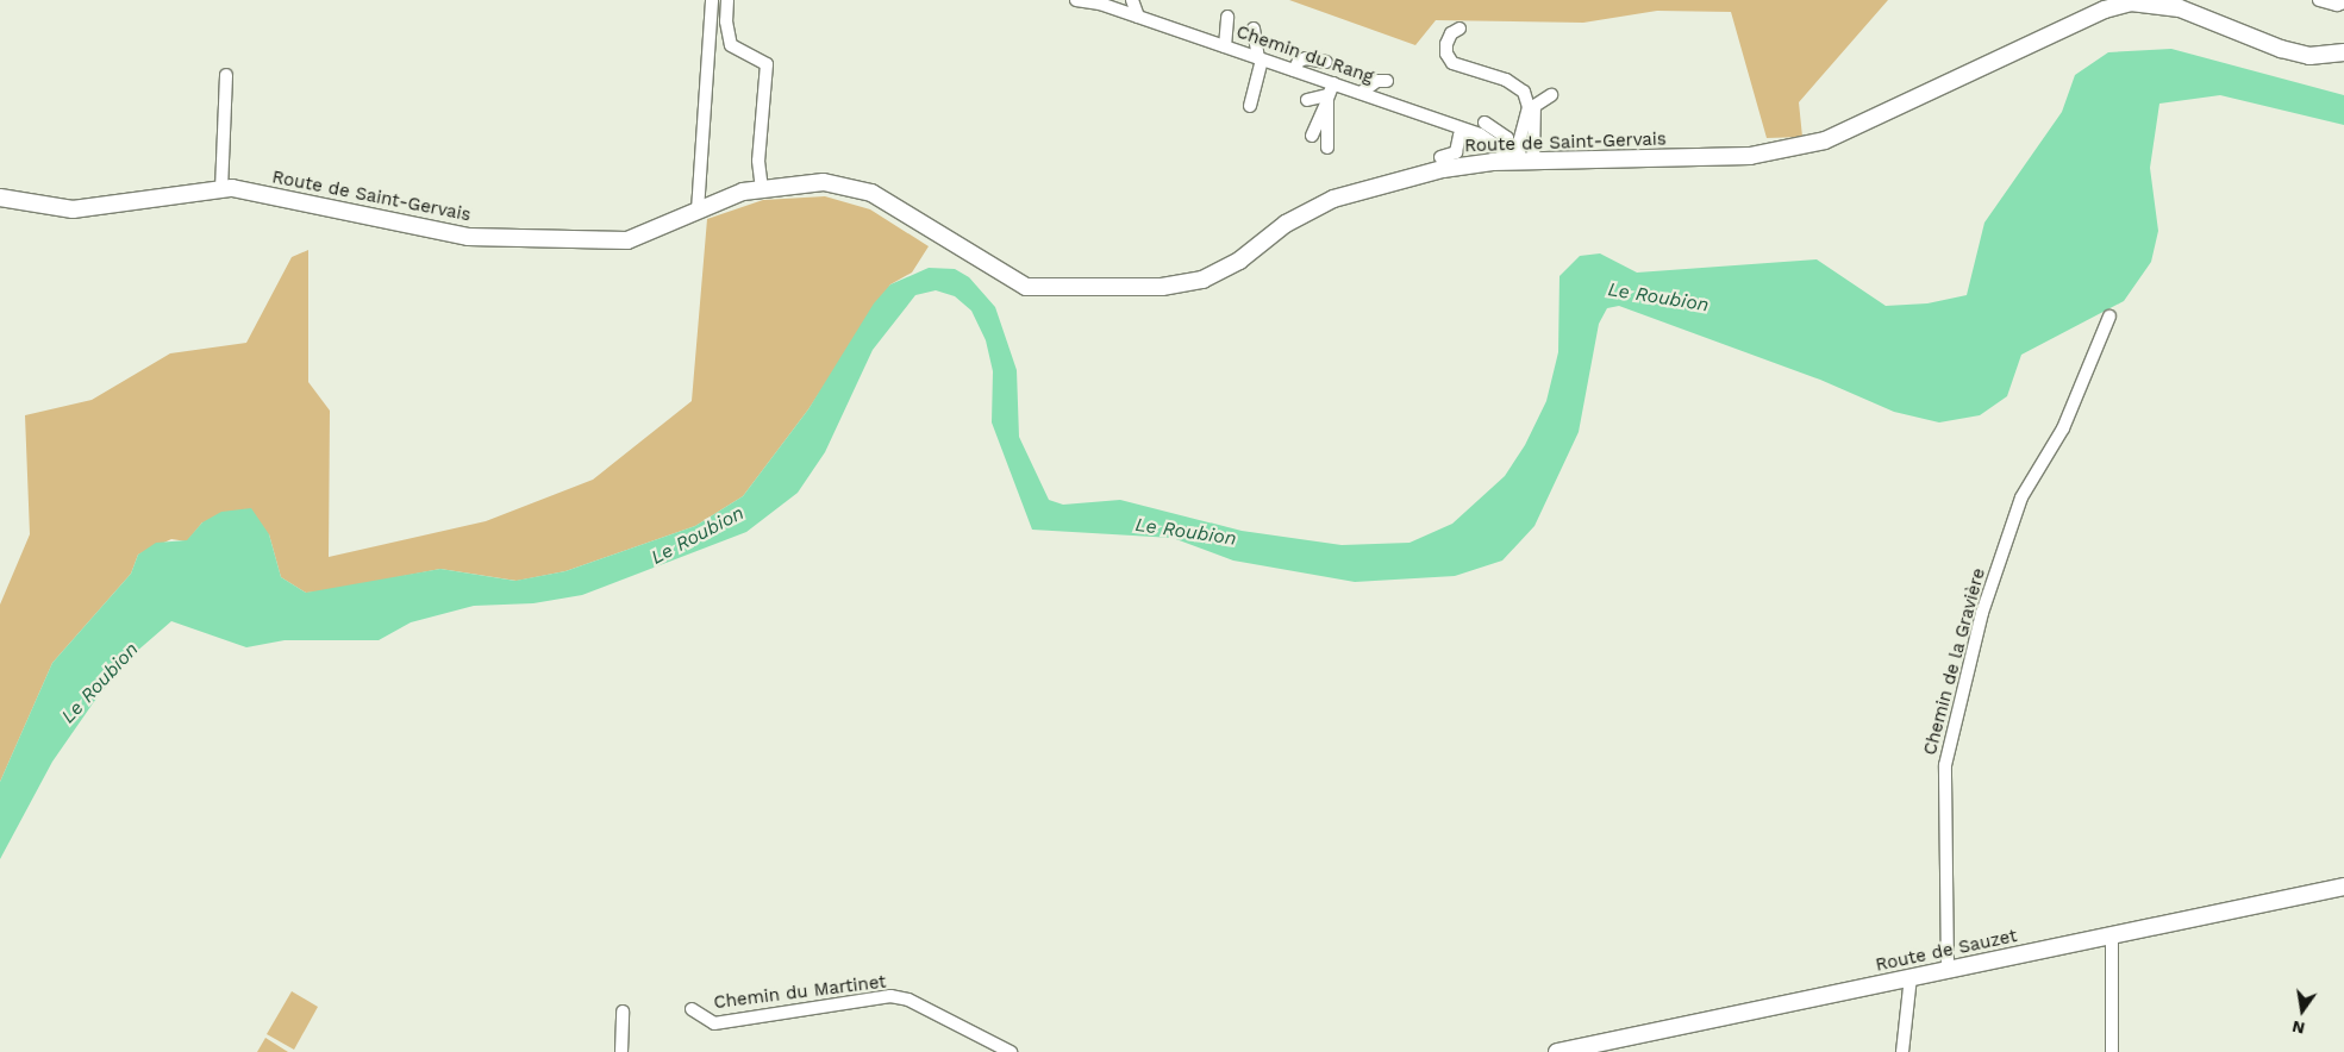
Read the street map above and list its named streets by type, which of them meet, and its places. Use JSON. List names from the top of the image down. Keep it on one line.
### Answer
{"streets":{"street":["Chemin du Rang","Route de Saint-Gervais","Chemin de la Gravière","Route de Sauzet","Chemin du Martinet"]},"crossings":[["Chemin du Rang","Route de Saint-Gervais"],["Chemin de la Gravière","Route de Sauzet"]],"water":["Le Roubion"],"north":"bottom"}
